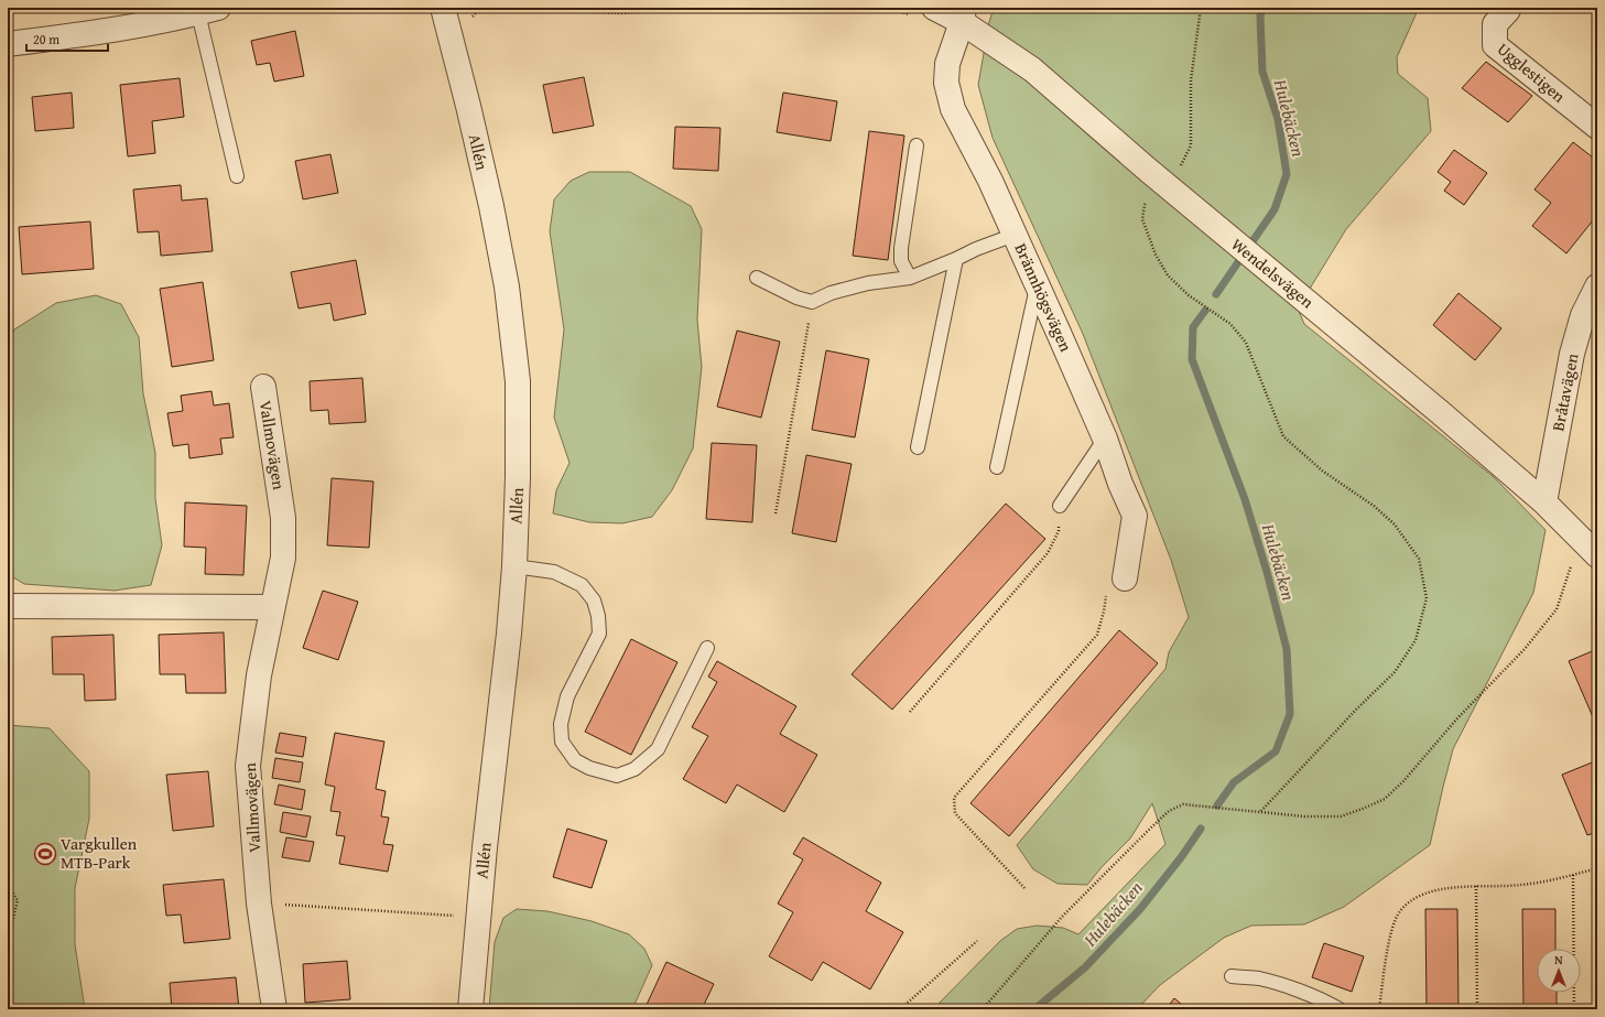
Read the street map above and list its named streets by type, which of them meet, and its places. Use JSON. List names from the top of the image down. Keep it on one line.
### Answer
{"streets":{"street":["Ugglestigen","Allén","Wendelsvägen","Brännhögsvägen","Bråtavägen","Vallmovägen"]},"crossings":[["Wendelsvägen","Brännhögsvägen"],["Wendelsvägen","Bråtavägen"]],"water":["Hulebäcken"],"places":{"sports":["Vargkullen MTB-Park"]},"scale_bar":"20 m","north":"top"}
